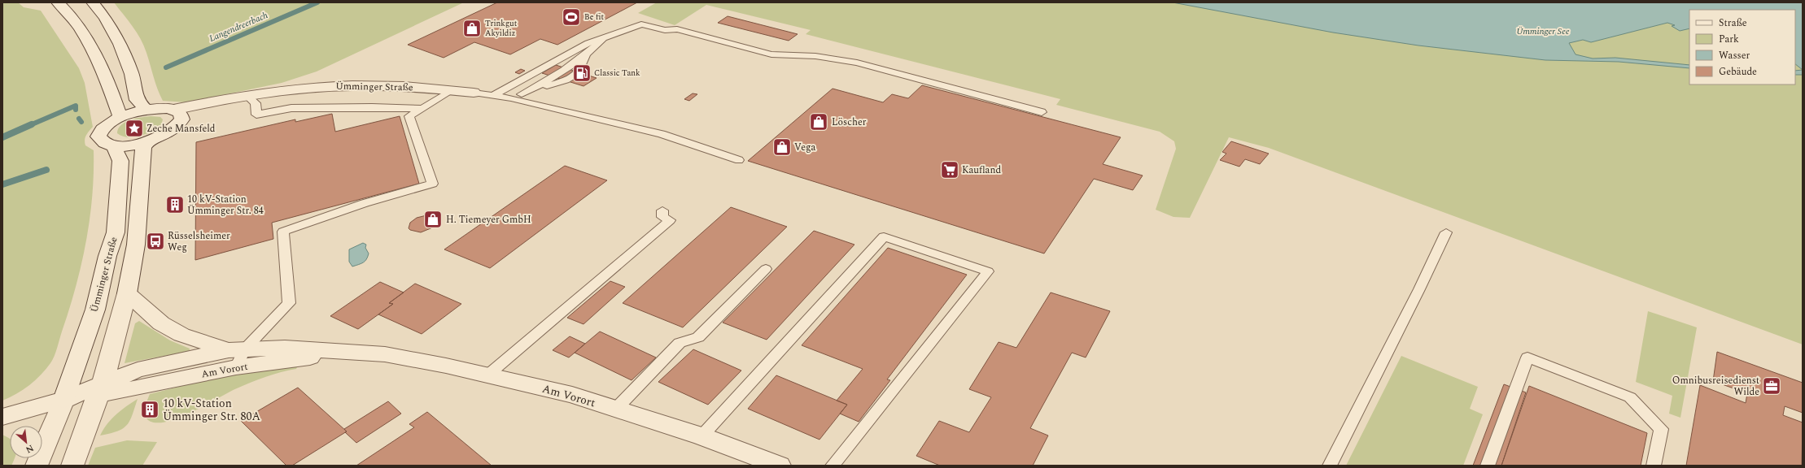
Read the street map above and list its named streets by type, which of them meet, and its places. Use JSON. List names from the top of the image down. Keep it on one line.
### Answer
{"streets":{"main road":["Ümminger Straße","Am Vorort"]},"water":["Langendreerbach","Ümminger See"],"places":{"sports":["Be fit"],"shop":["Trinkgut Akyildiz","Löscher","Vega","H. Tiemeyer GmbH"],"fuel station":["Classic Tank"],"place":["Zeche Mansfeld"],"supermarket":["Kaufland"],"building":["10 kV-Station Ümminger Str. 84","10 kV-Station Ümminger Str. 80A"],"bus stop":["Rüsselsheimer Weg"],"office":["Omnibusreisedienst Wilde"]},"legend":["Straße","Park","Wasser","Gebäude"],"north":"bottom right"}
